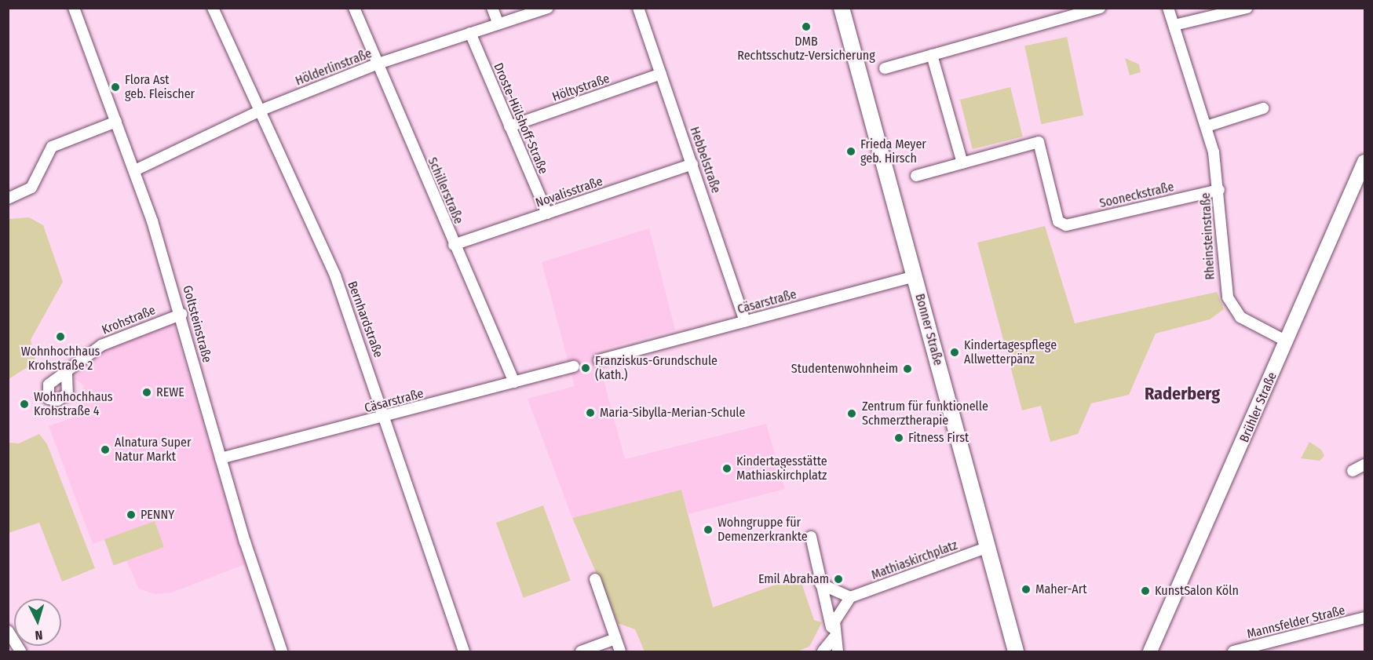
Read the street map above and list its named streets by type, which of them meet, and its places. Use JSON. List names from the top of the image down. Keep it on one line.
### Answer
{"streets":{"main road":["Bonner Straße"],"street":["Hölderlinstraße","Höltystraße","Droste-Hülshoff-Straße","Hebbelstraße","Schillerstraße","Novalisstraße","Sooneckstraße","Rheinsteinstraße","Cäsarstraße","Bernhardstraße","Krohstraße","Goltsteinstraße","Brühler Straße","Mathiaskirchplatz","Mannsfelder Straße"]},"crossings":[["Hölderlinstraße","Droste-Hülshoff-Straße"],["Hölderlinstraße","Schillerstraße"],["Hölderlinstraße","Bernhardstraße"],["Hölderlinstraße","Goltsteinstraße"],["Höltystraße","Droste-Hülshoff-Straße"],["Höltystraße","Hebbelstraße"],["Droste-Hülshoff-Straße","Novalisstraße"],["Hebbelstraße","Novalisstraße"],["Hebbelstraße","Cäsarstraße"],["Schillerstraße","Novalisstraße"],["Schillerstraße","Cäsarstraße"],["Sooneckstraße","Rheinsteinstraße"],["Rheinsteinstraße","Brühler Straße"],["Cäsarstraße","Bernhardstraße"],["Cäsarstraße","Goltsteinstraße"],["Cäsarstraße","Bonner Straße"],["Krohstraße","Goltsteinstraße"],["Bonner Straße","Mathiaskirchplatz"]],"districts":["Raderberg"],"places":["DMB Rechtsschutz-Versicherung","Flora Ast geb. Fleischer","Frieda Meyer geb. Hirsch","Wohnhochhaus Krohstraße 2","Kindertagespflege Allwetterpänz","Franziskus-Grundschule (kath.)","Studentenwohnheim","REWE","Wohnhochhaus Krohstraße 4","Maria-Sibylla-Merian-Schule","Zentrum für funktionelle Schmerztherapie","Fitness First","Alnatura Super Natur Markt","Kindertagesstätte Mathiaskirchplatz","PENNY","Wohngruppe für Demenzerkrankte","Emil Abraham","Maher-Art","KunstSalon Köln"],"north":"bottom"}
